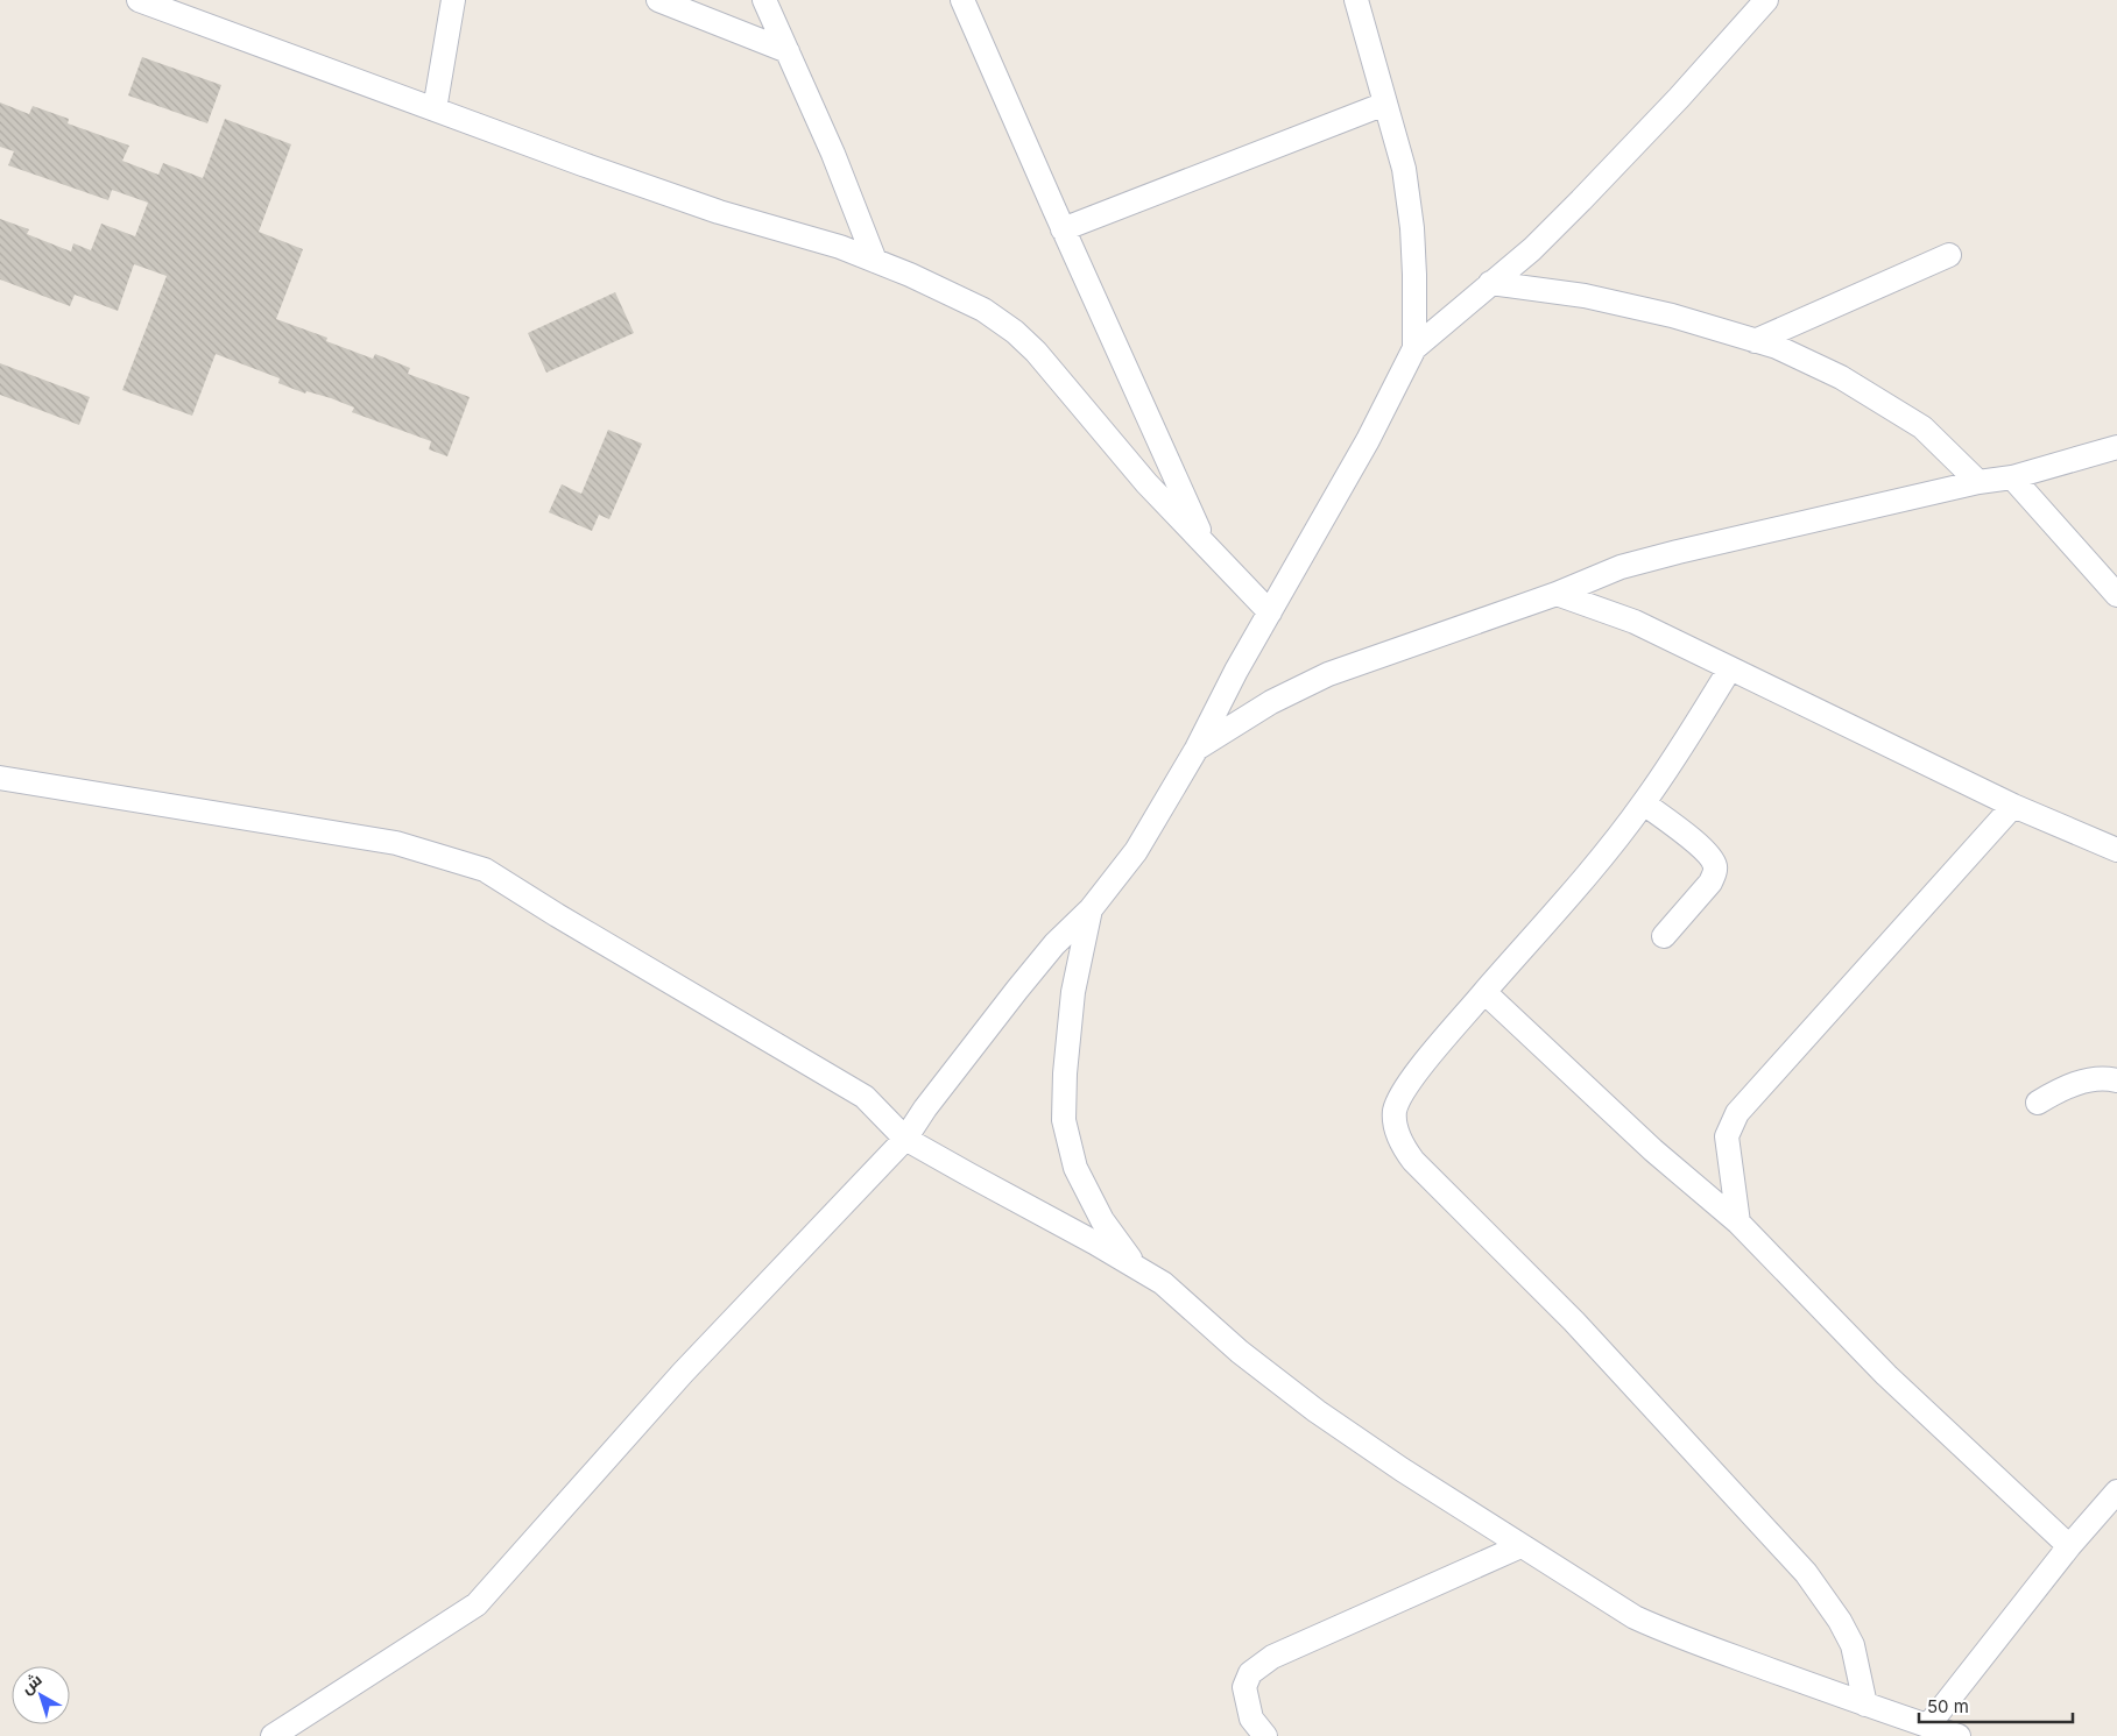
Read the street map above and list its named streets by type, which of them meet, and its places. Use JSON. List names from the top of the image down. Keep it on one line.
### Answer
{"scale_bar":"50 m","north":"top left"}
